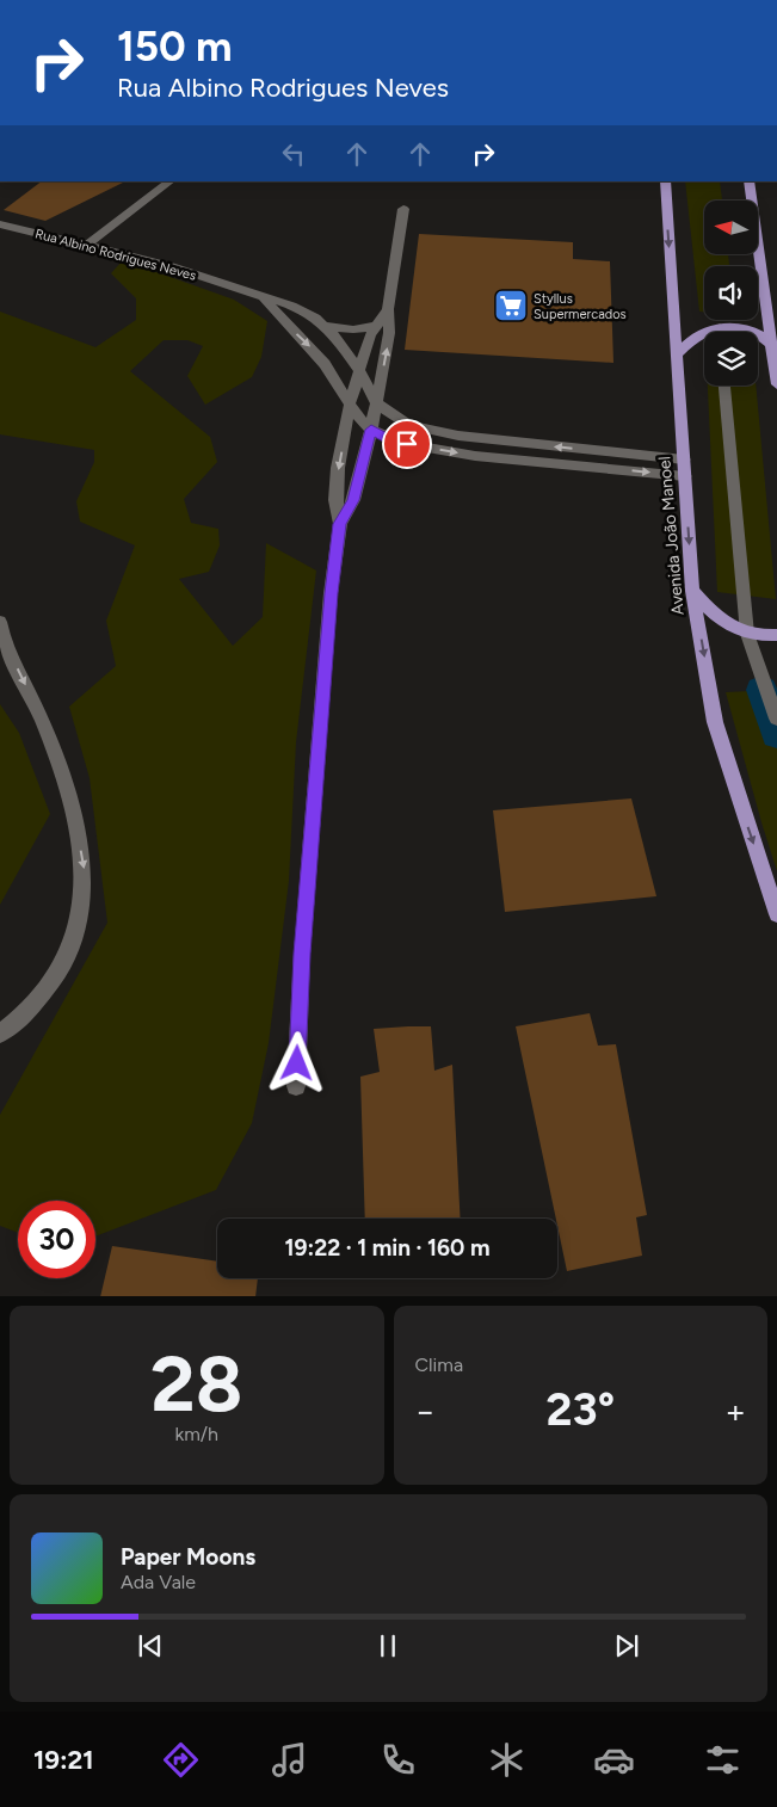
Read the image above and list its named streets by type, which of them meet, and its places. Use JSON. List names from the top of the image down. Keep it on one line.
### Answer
{"streets":{"main road":["Avenida João Manoel"],"street":["Rua Albino Rodrigues Neves"]},"one_way":["Avenida João Manoel"],"places":{"supermarket":["Styllus Supermercados"]},"north":"left","page":{"turn":["150 m","Rua Albino Rodrigues Neves"],"limit":"30","trip":"19:22 · 1 min · 160 m","tile":[["28","km/h"],"Clima"],"heat":["−","23°","+"],"song":["Paper Moons","Ada Vale"],"tabs":"19:21"}}
